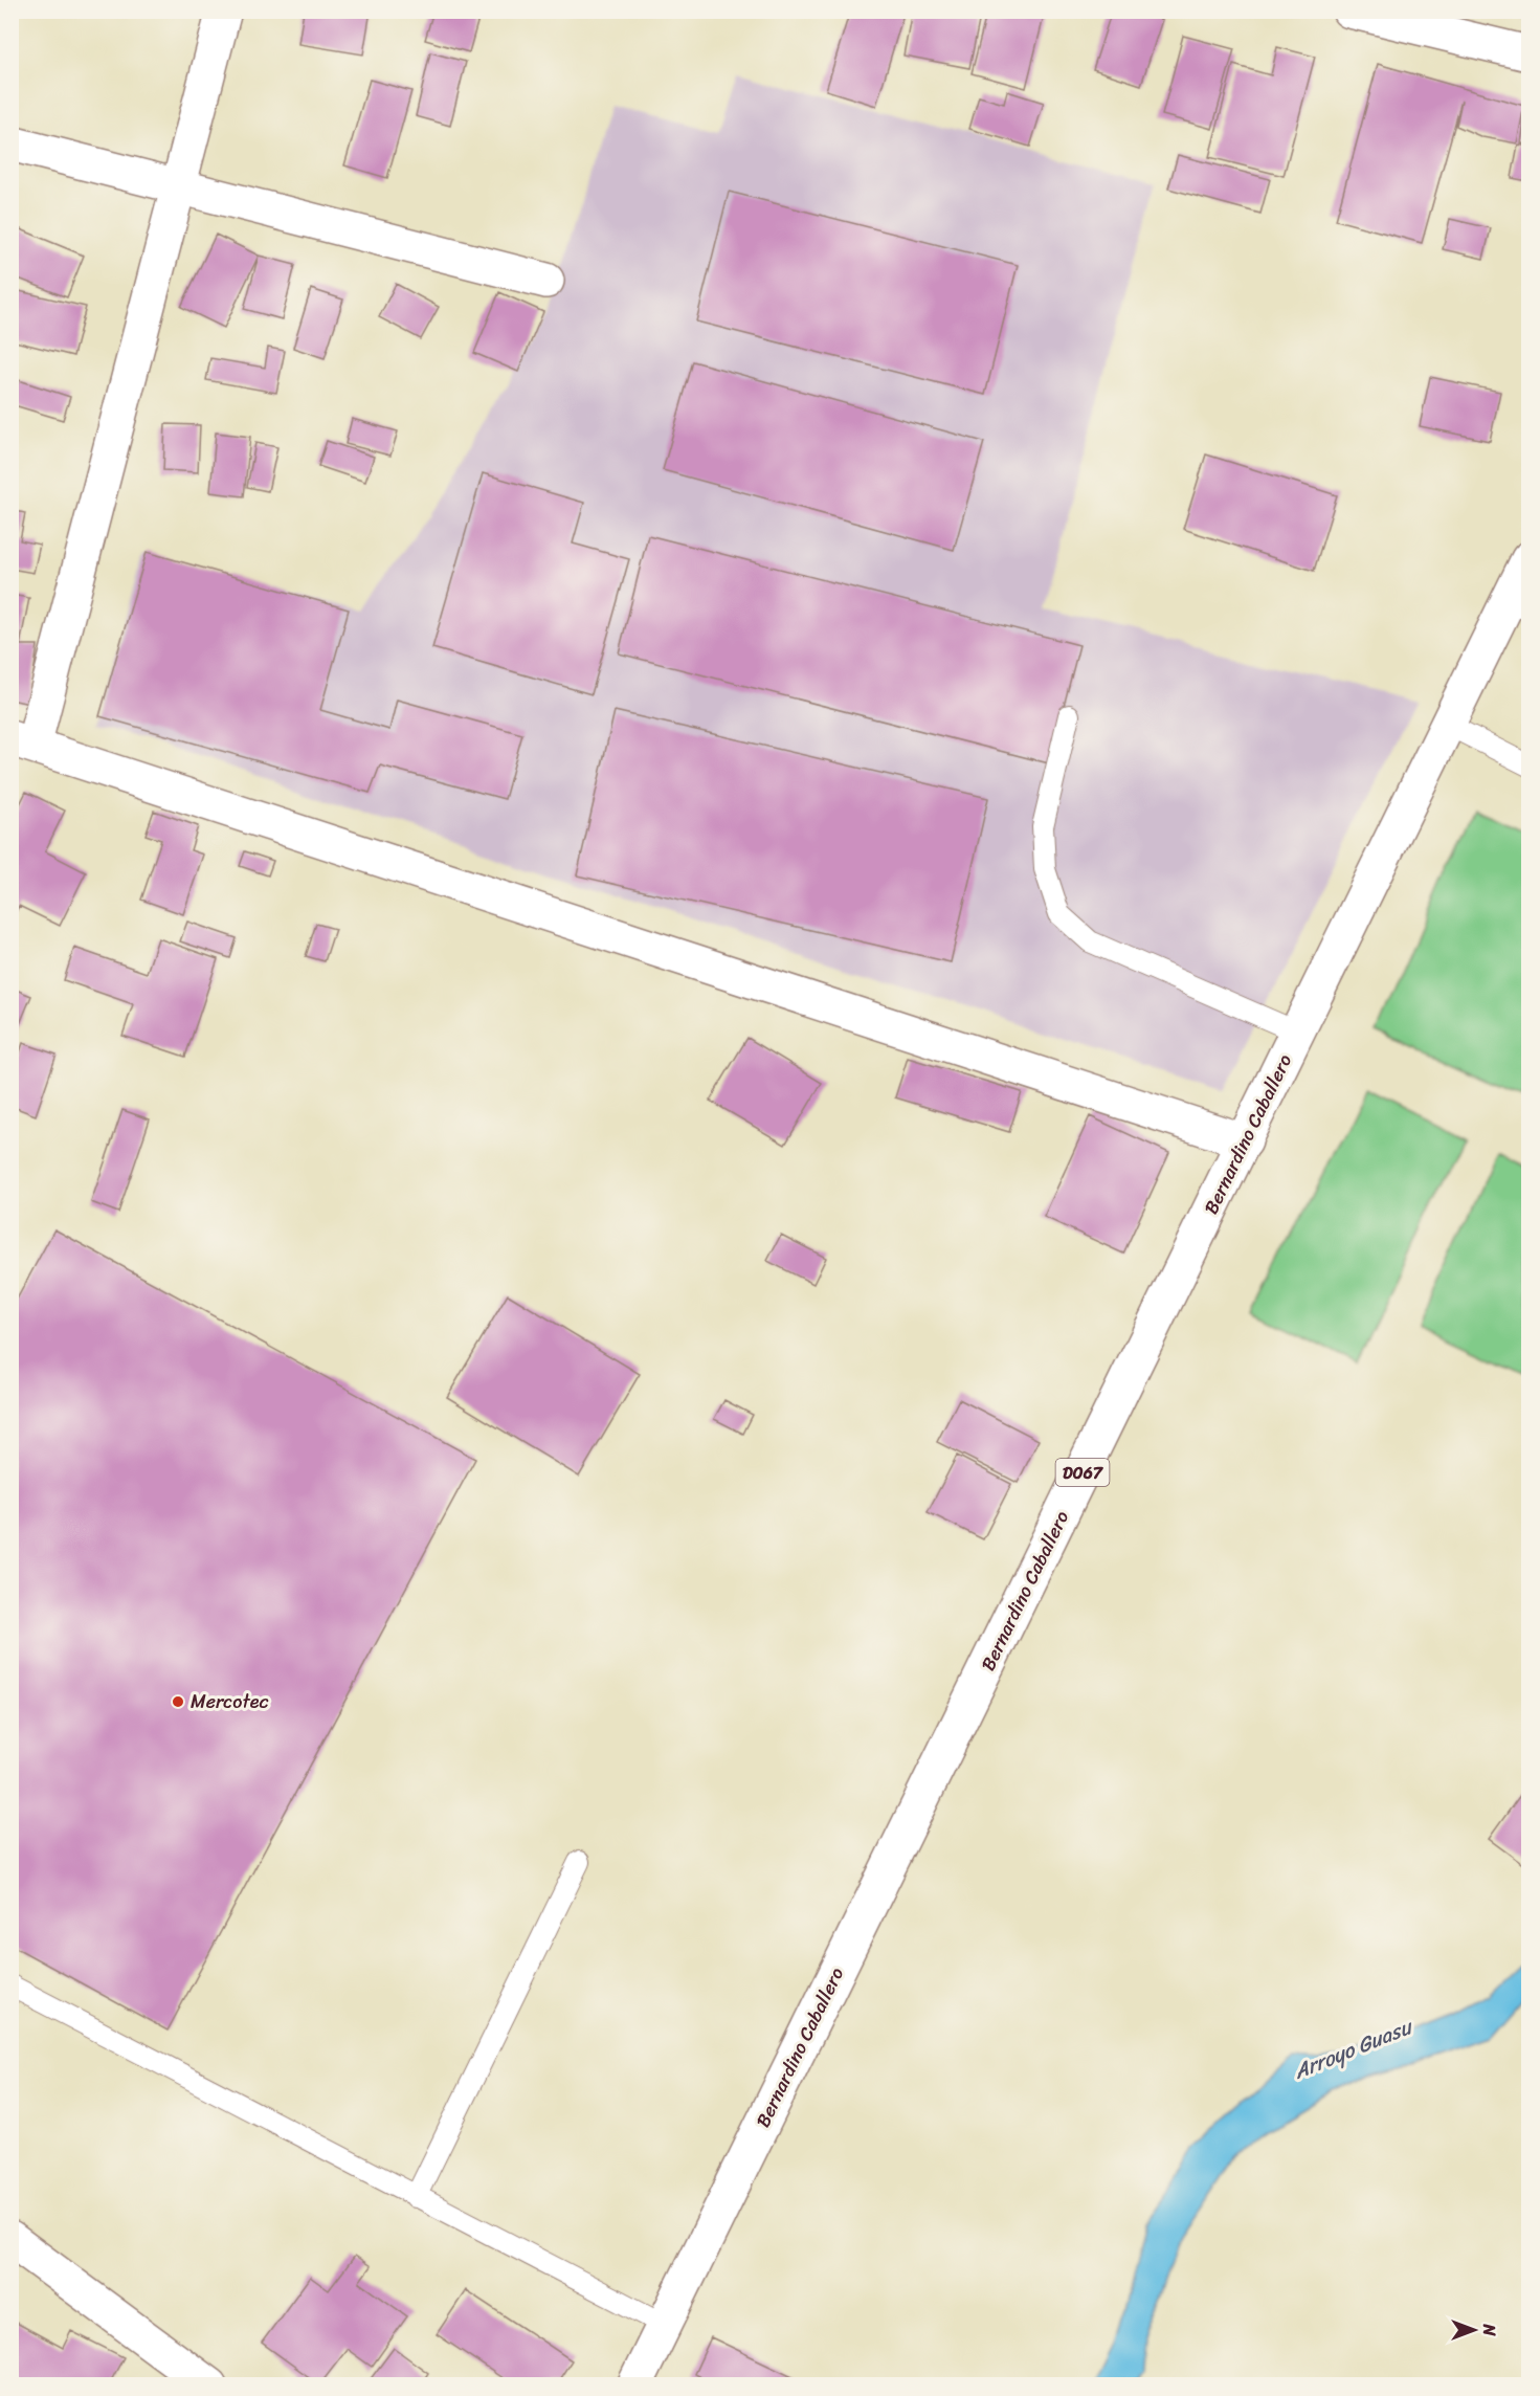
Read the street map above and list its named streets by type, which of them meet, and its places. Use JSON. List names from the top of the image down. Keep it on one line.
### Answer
{"streets":{"street":["Bernardino Caballero","D067"]},"water":["Arroyo Guasu"],"places":["Mercotec"],"north":"right"}
